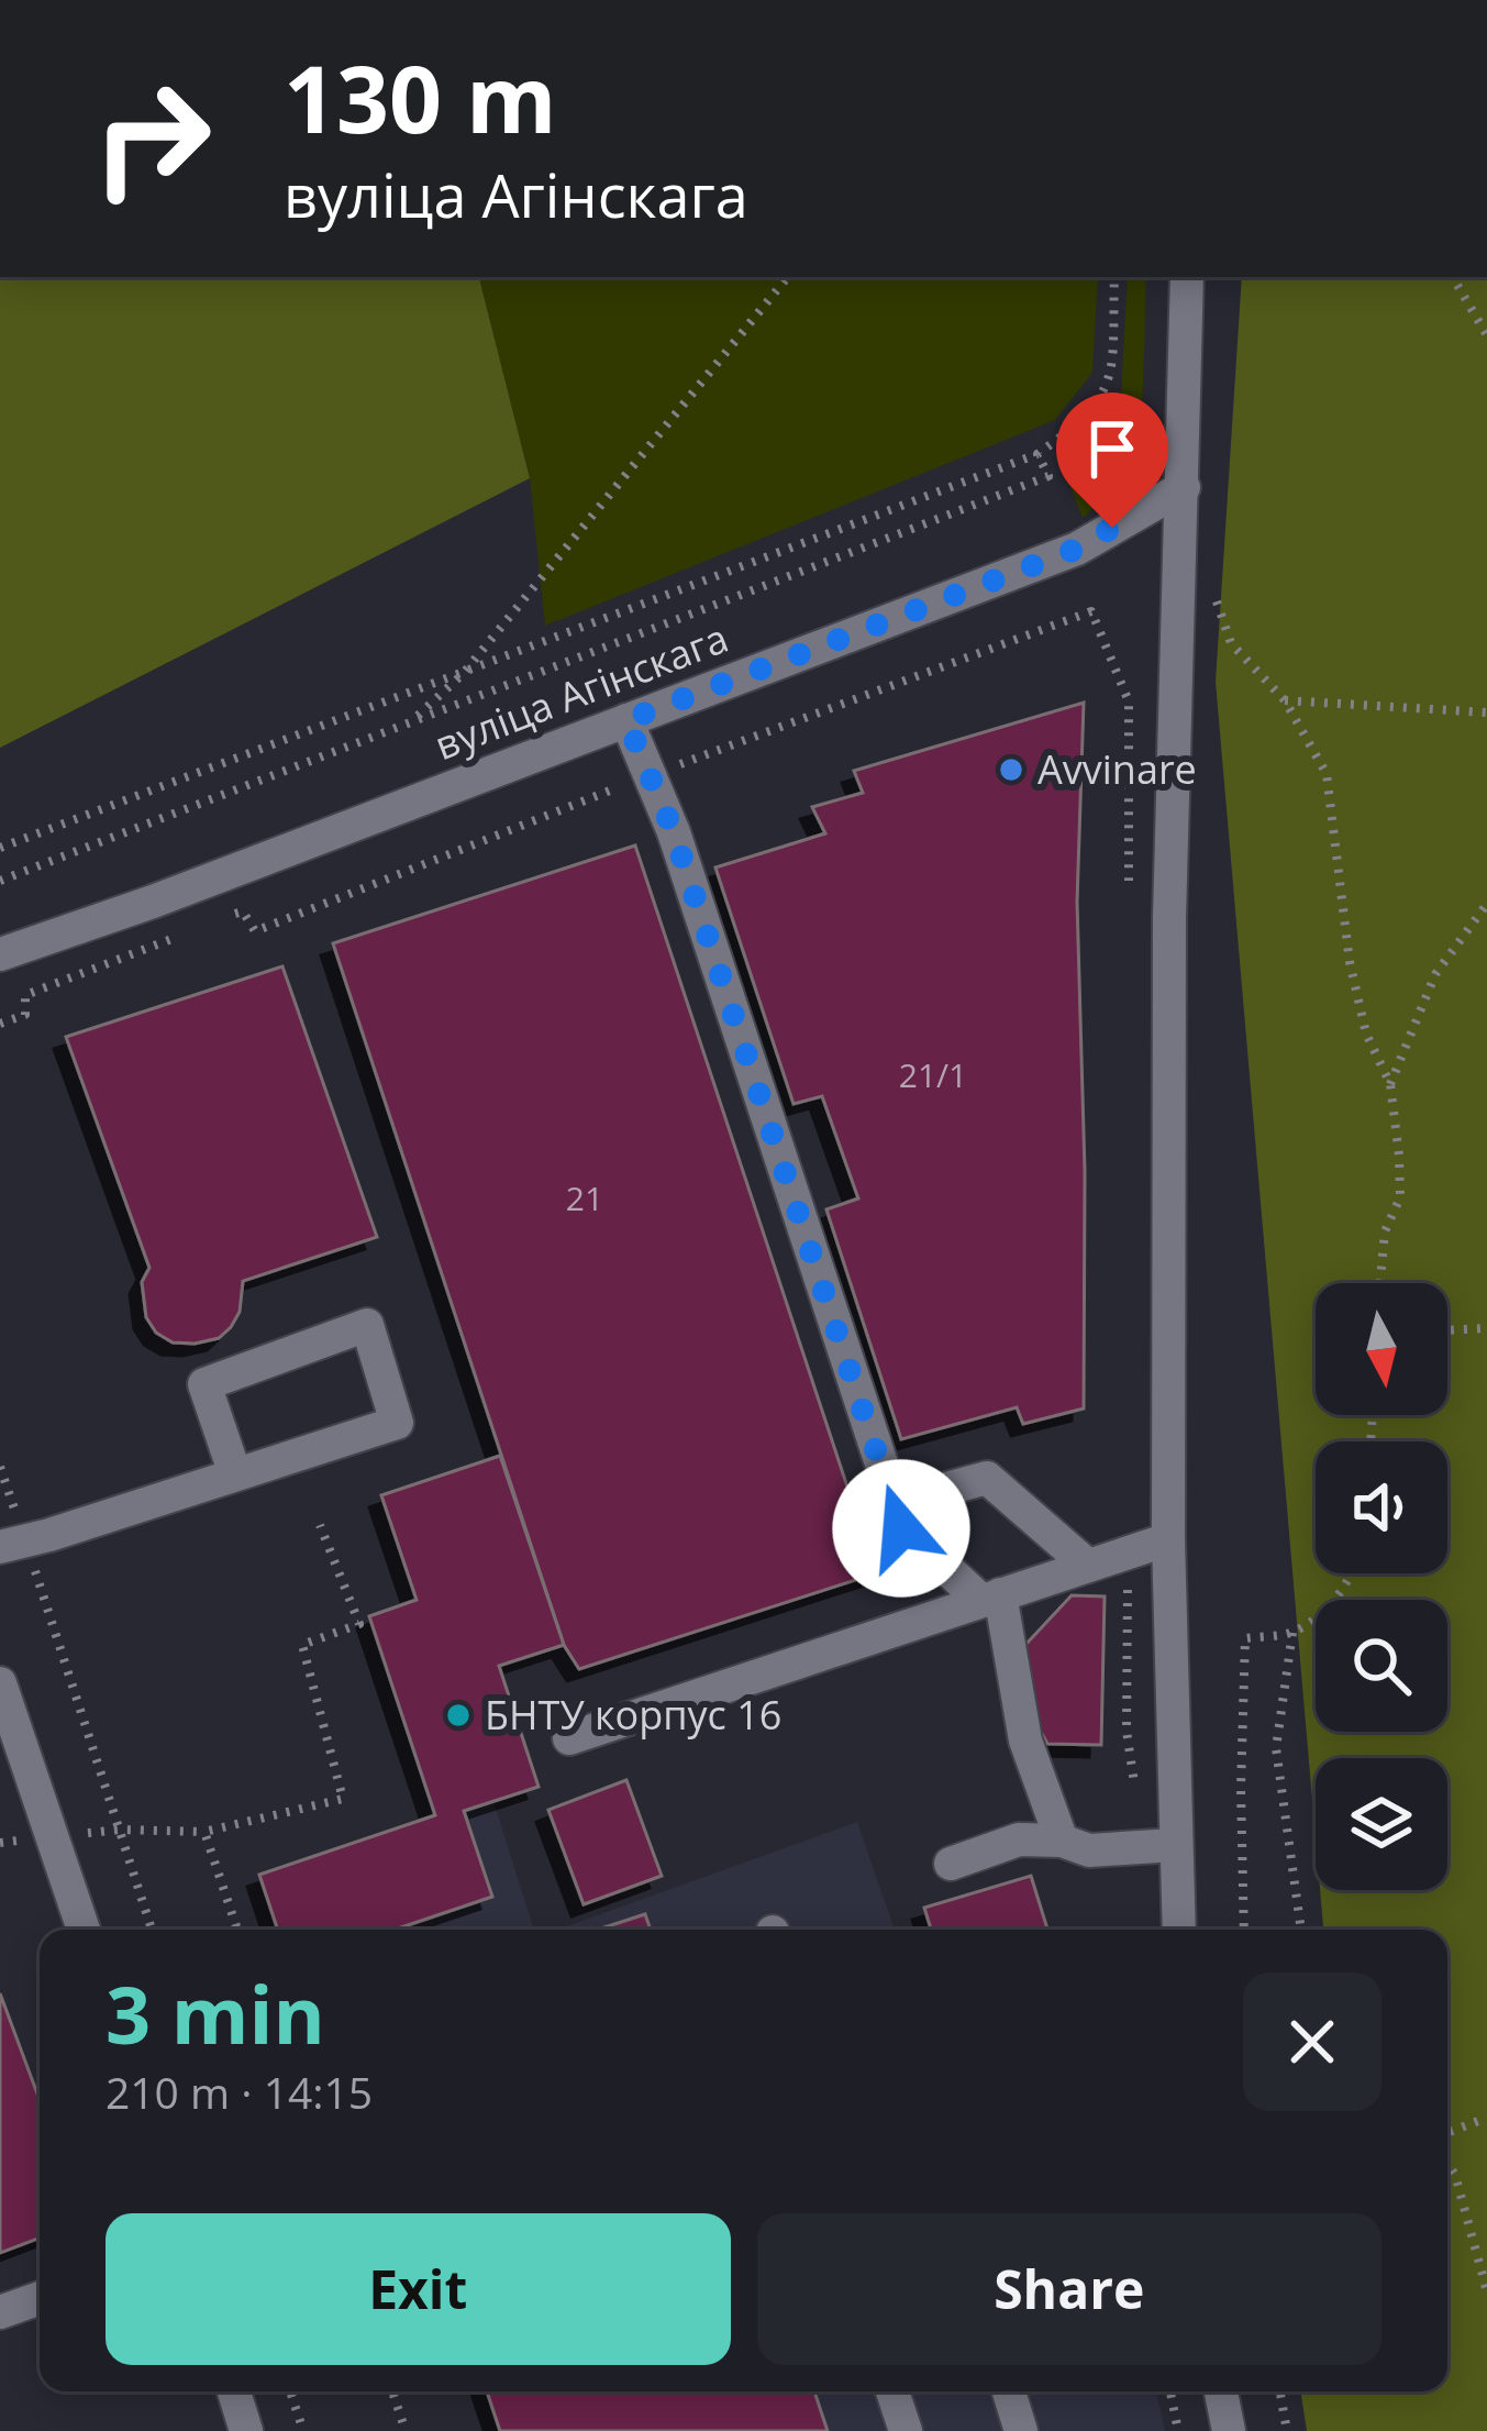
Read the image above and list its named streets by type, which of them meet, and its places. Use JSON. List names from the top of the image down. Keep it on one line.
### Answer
{"streets":{"street":["вуліца Агінскага"]},"places":["Avvinare","БНТУ корпус 16"],"house_numbers":["21/1","21"],"north":"bottom","page":{"turn":["130 m","вуліца Агінскага"],"heading":["3 min","210 m · 14:15"],"buttons":["Exit","Share"]}}
